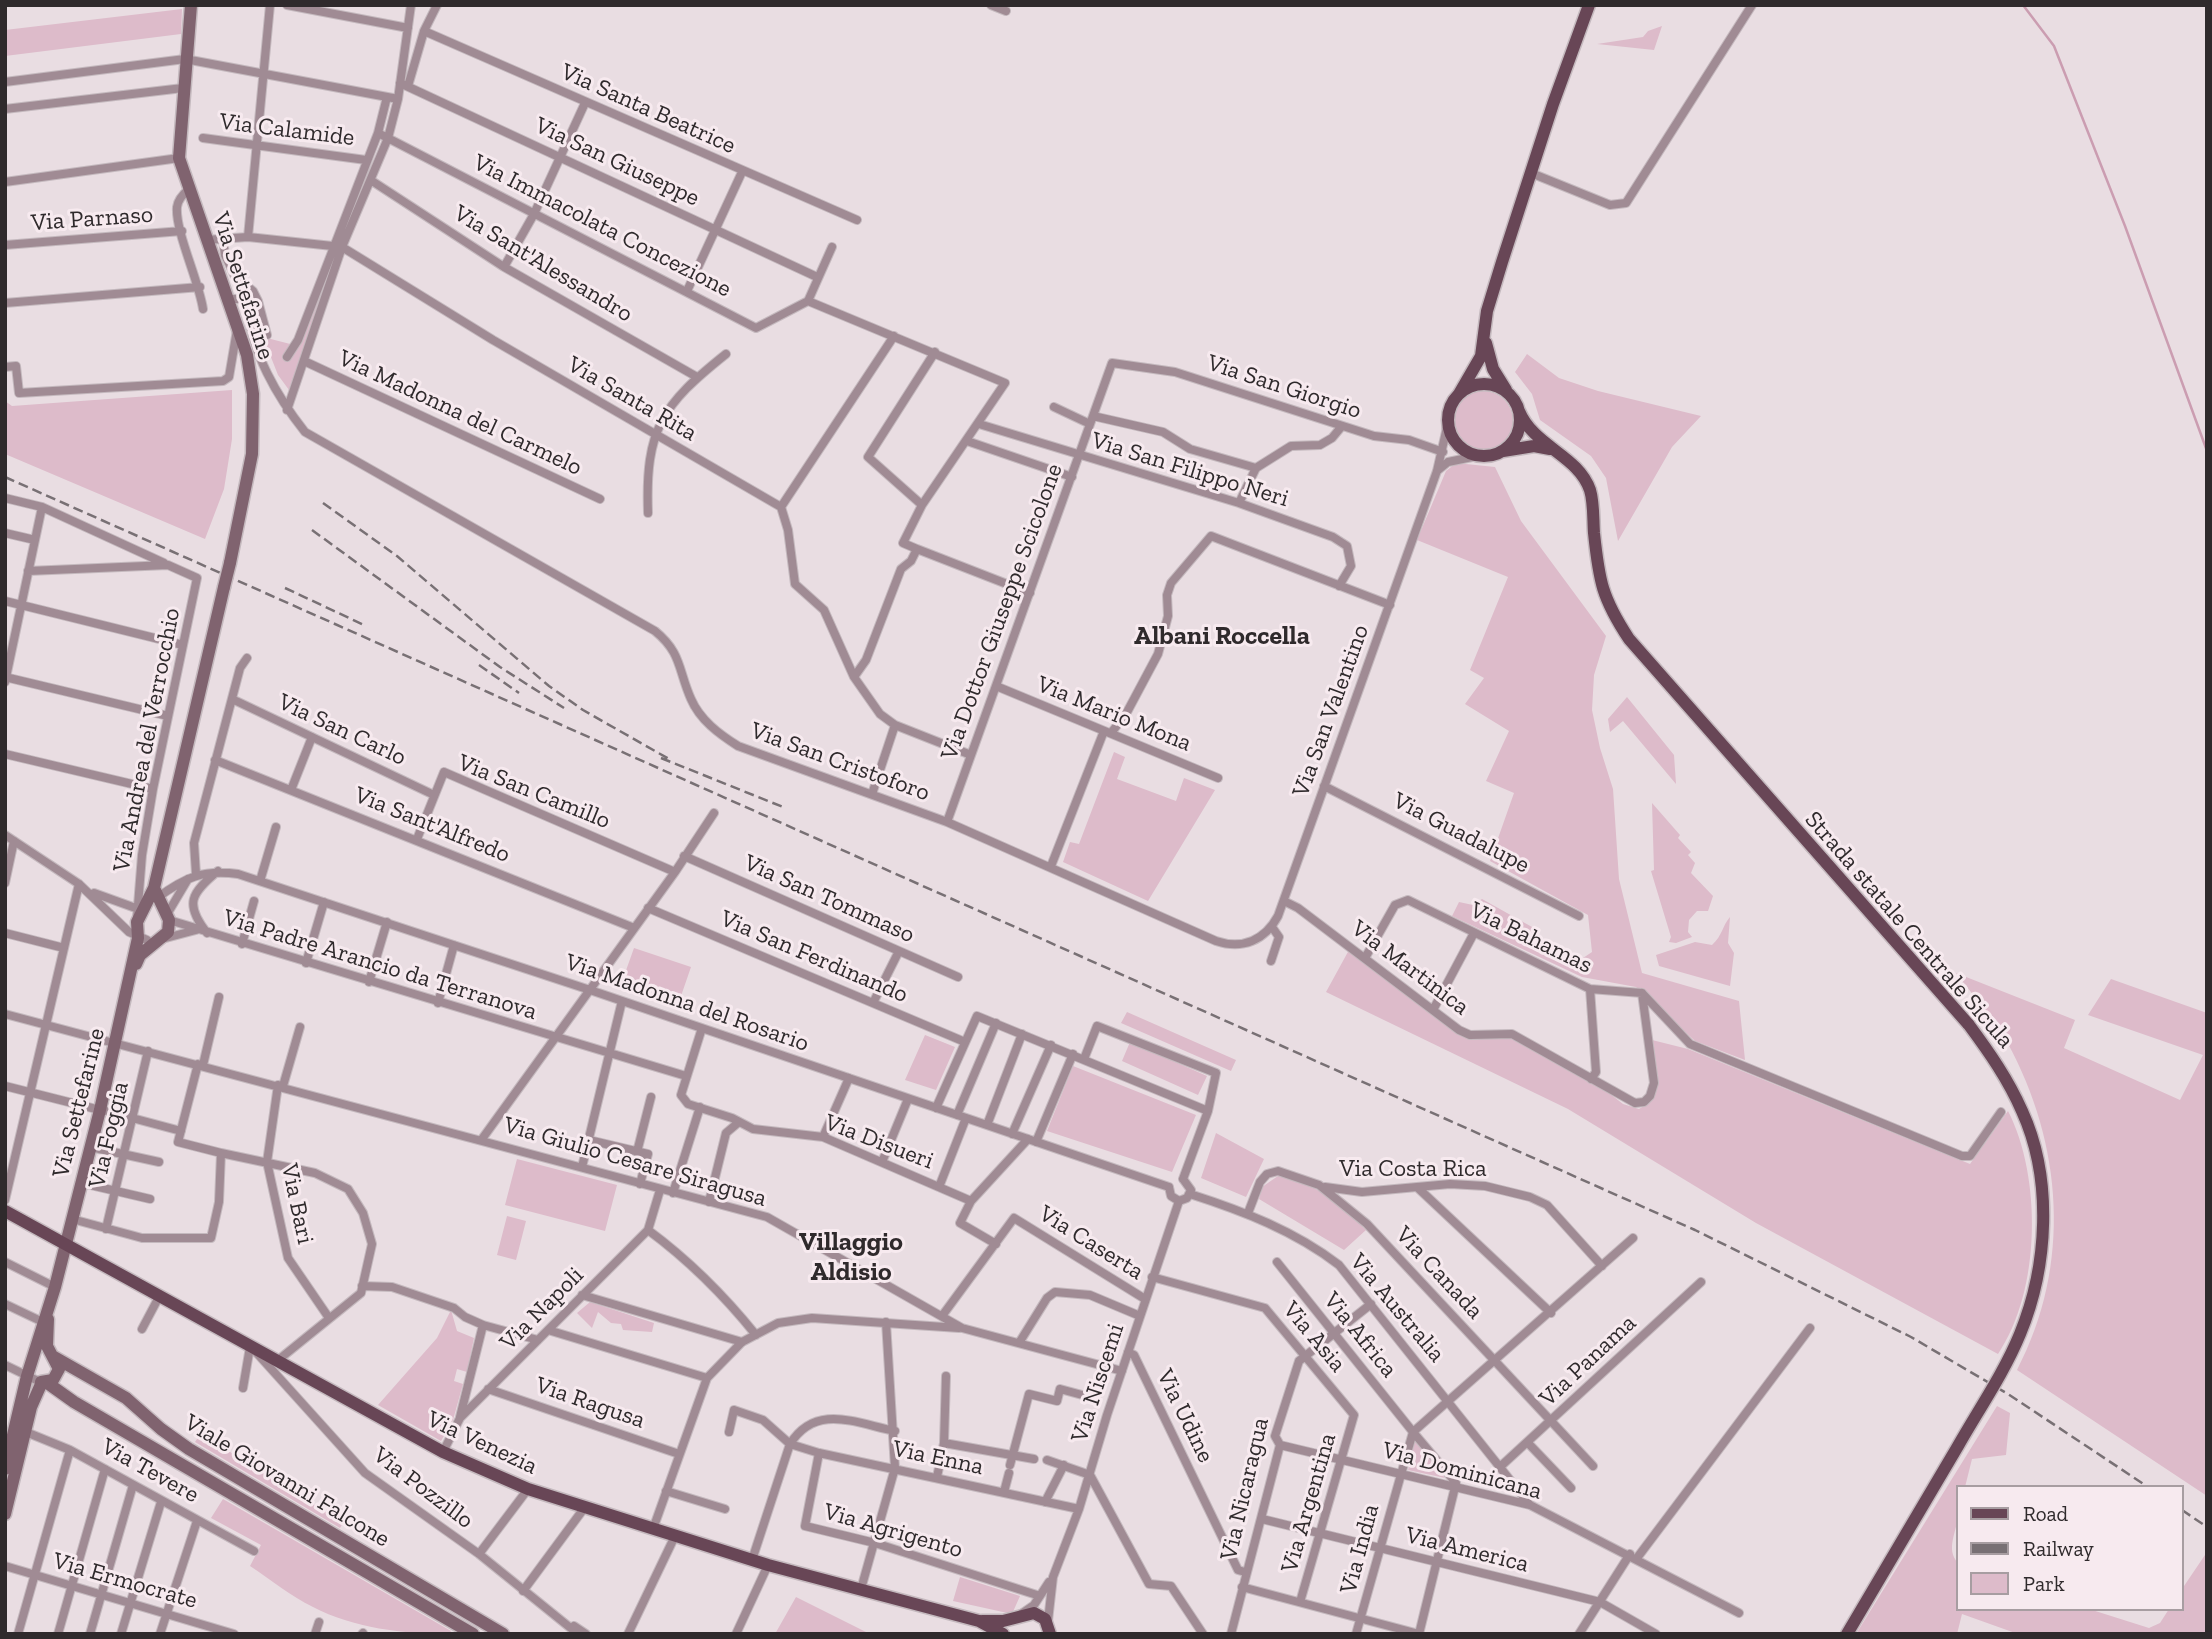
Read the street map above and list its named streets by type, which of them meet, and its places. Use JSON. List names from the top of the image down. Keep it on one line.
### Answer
{"streets":{"main road":["Strada statale Centrale Sicula","Via Venezia"],"street":["Via Santa Beatrice","Via Calamide","Via San Giuseppe","Via Parnaso","Via Immacolata Concezione","Via Sant'Alessandro","Via Settefarine","Via San Giorgio","Via Santa Rita","Via Madonna del Carmelo","Via San Filippo Neri","Via Dottor Giuseppe Scicolone","Via San Valentino","Via Mario Mona","Via San Carlo","Via Andrea del Verrocchio","Via San Cristoforo","Via San Camillo","Via Sant'Alfredo","Via Guadalupe","Via San Tommaso","Via Bahamas","Via San Ferdinando","Via Padre Arancio da Terranova","Via Martinica","Via Madonna del Rosario","Via Foggia","Via Disueri","Via Giulio Cesare Siragusa","Via Costa Rica","Via Bari","Via Caserta","Via Canada","Via Australia","Via Napoli","Via Africa","Via Asia","Via Panama","Via Niscemi","Via Ragusa","Via Udine","Via Enna","Via Tevere","Via Dominicana","Viale Giovanni Falcone","Via Pozzillo","Via Nicaragua","Via Argentina","Via Agrigento","Via India","Via America","Via Ermocrate"]},"crossings":[["Via Parnaso","Via Settefarine"],["Via Settefarine","Via Andrea del Verrocchio"],["Via Settefarine","Via San Cristoforo"],["Via Settefarine","Via Giulio Cesare Siragusa"],["Via Settefarine","Via Venezia"],["Via San Giorgio","Via Dottor Giuseppe Scicolone"],["Via San Giorgio","Via San Valentino"],["Via San Filippo Neri","Via Dottor Giuseppe Scicolone"],["Via Dottor Giuseppe Scicolone","Via Mario Mona"],["Via Dottor Giuseppe Scicolone","Via San Cristoforo"],["Via San Valentino","Via San Cristoforo"],["Via San Valentino","Via Guadalupe"],["Via San Valentino","Strada statale Centrale Sicula"],["Via San Valentino","Via Martinica"],["Via San Carlo","Via San Camillo"],["Via San Camillo","Via Sant'Alfredo"],["Via Bahamas","Via Martinica"],["Via Madonna del Rosario","Via Australia"],["Via Madonna del Rosario","Via Niscemi"],["Via Foggia","Via Giulio Cesare Siragusa"],["Via Giulio Cesare Siragusa","Via Bari"],["Via Giulio Cesare Siragusa","Via Caserta"],["Via Giulio Cesare Siragusa","Via Napoli"],["Via Giulio Cesare Siragusa","Via Niscemi"],["Via Costa Rica","Via Canada"],["Via Caserta","Via Niscemi"],["Via Canada","Via Australia"],["Via Canada","Via Panama"],["Via Australia","Via Panama"],["Via Australia","Via Niscemi"],["Via Australia","Via Dominicana"],["Via Napoli","Via Ragusa"],["Via Napoli","Via Venezia"],["Via Africa","Via Dominicana"],["Via Africa","Via India"],["Via Asia","Via Niscemi"],["Via Asia","Via Nicaragua"],["Via Asia","Via Argentina"],["Via Niscemi","Via Udine"],["Via Niscemi","Via Enna"],["Via Udine","Via Nicaragua"],["Via Venezia","Via Pozzillo"],["Via Enna","Via Agrigento"],["Via Dominicana","Via Nicaragua"],["Via Dominicana","Via Argentina"],["Via Dominicana","Via India"],["Via Nicaragua","Via America"],["Via Argentina","Via America"],["Via India","Via America"]],"districts":["Albani Roccella","Villaggio Aldisio"],"legend":["Road","Railway","Park"]}
